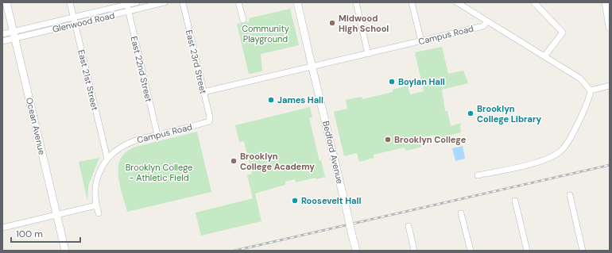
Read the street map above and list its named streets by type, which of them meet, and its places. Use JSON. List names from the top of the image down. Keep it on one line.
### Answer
{"streets":{"main road":["Ocean Avenue","Bedford Avenue"],"street":["Glenwood Road","Campus Road","East 23rd Street","East 22nd Street","East 21st Street"]},"crossings":[["Glenwood Road","East 22nd Street"],["Glenwood Road","East 21st Street"],["Glenwood Road","Ocean Avenue"],["Campus Road","East 23rd Street"],["Campus Road","East 22nd Street"],["Campus Road","East 21st Street"],["Campus Road","Bedford Avenue"]],"parks":["Community Playground","Brooklyn College - Athletic Field"],"places":["Midwood High School","Boylan Hall","James Hall","Brooklyn College Library","Brooklyn College","Brooklyn College Academy","Roosevelt Hall"],"scale_bar":"100 m"}
